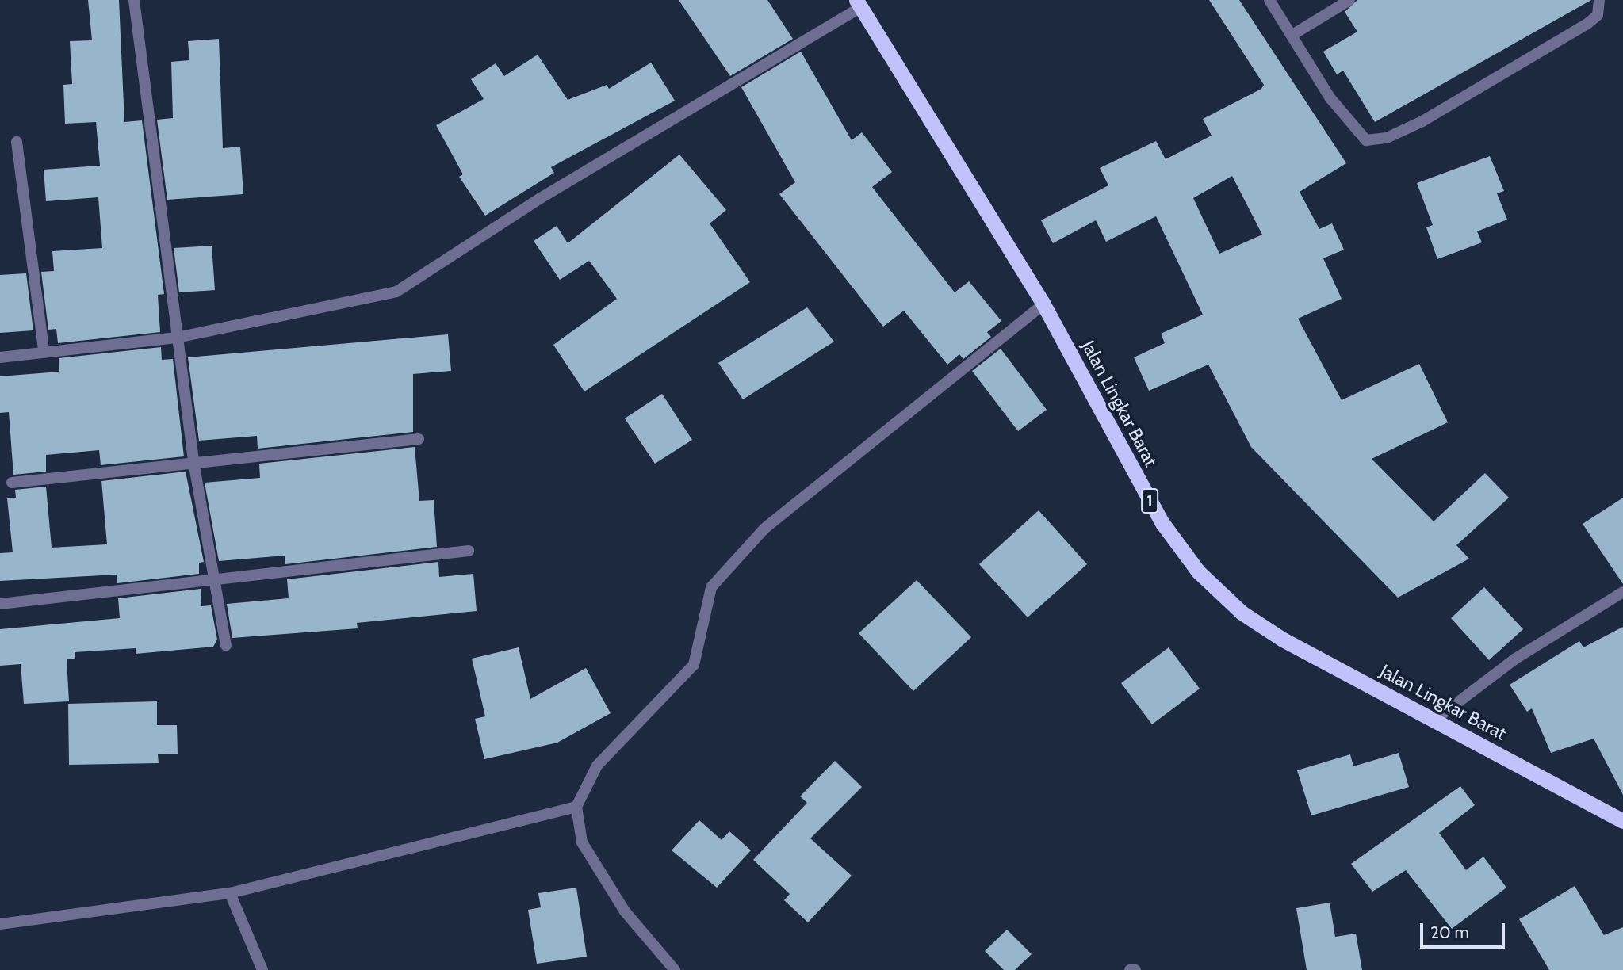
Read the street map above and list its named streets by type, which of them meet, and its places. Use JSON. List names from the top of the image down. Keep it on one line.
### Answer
{"streets":{"highway":["Jalan Lingkar Barat","1"]},"scale_bar":"20 m"}
